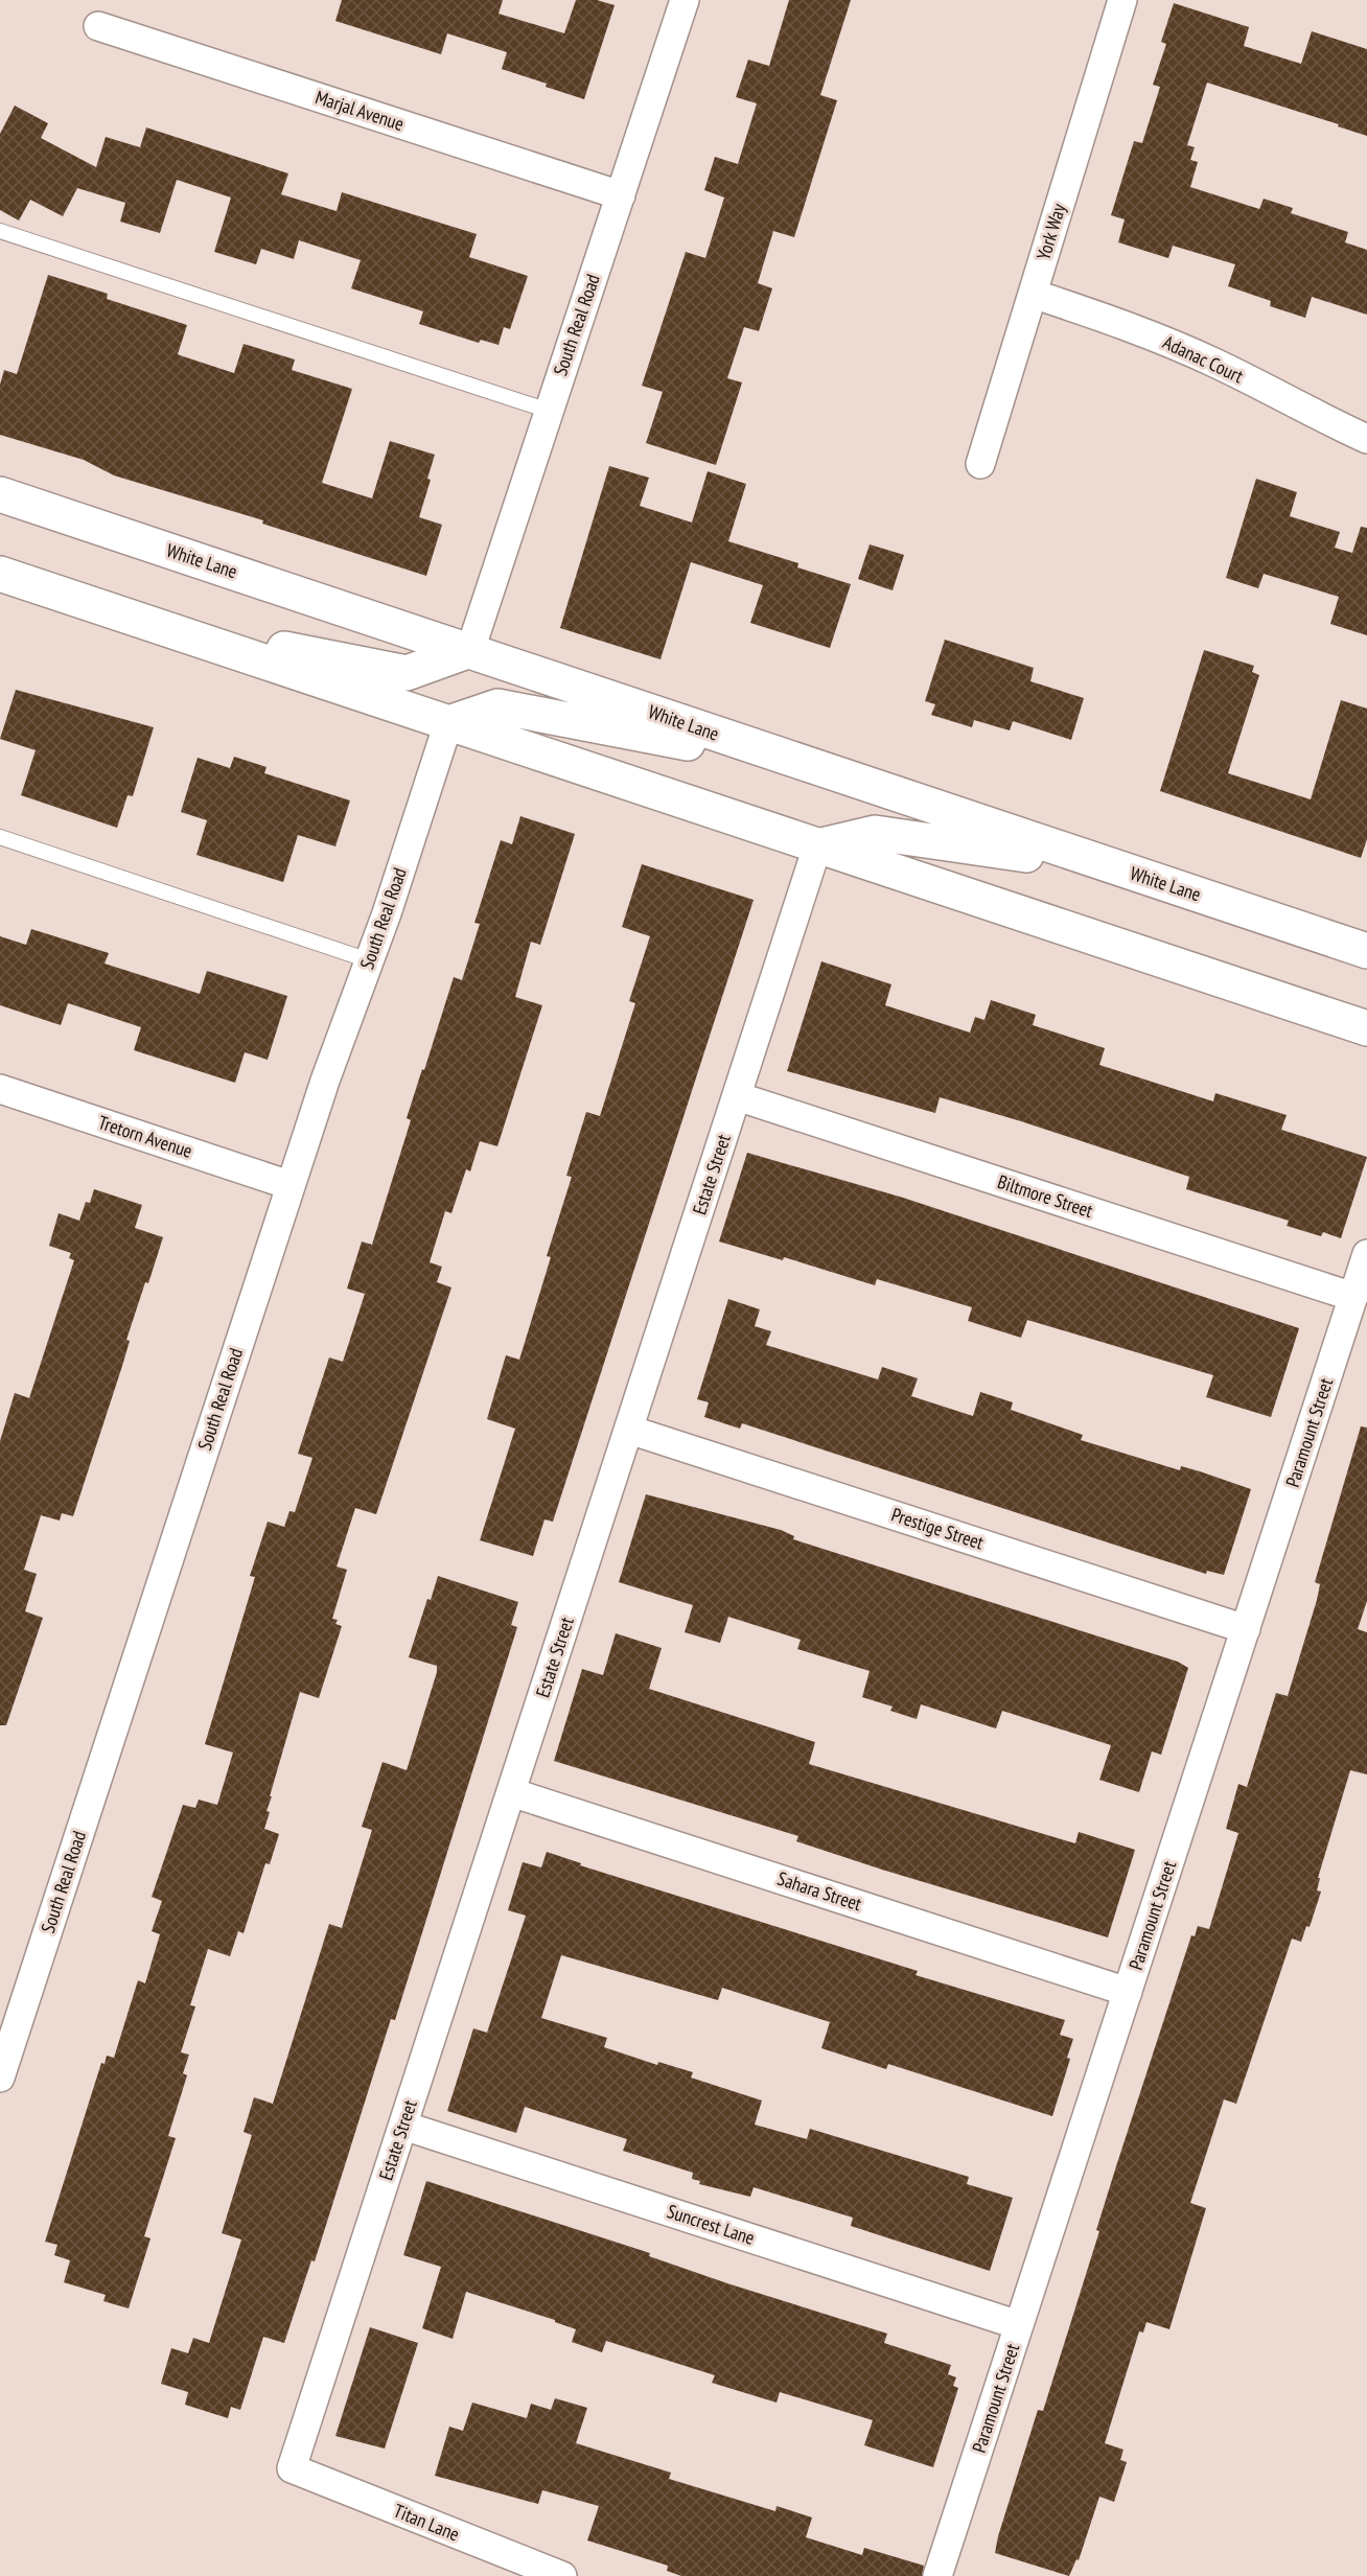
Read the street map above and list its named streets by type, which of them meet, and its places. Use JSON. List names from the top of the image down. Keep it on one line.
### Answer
{"streets":{"main road":["White Lane"],"street":["Marjal Avenue","York Way","South Real Road","Adanac Court","Tretorn Avenue","Estate Street","Biltmore Street","Paramount Street","Prestige Street","Sahara Street","Suncrest Lane","Titan Lane"]},"crossings":[["Marjal Avenue","South Real Road"],["York Way","Adanac Court"],["South Real Road","White Lane"],["South Real Road","Tretorn Avenue"],["Estate Street","Biltmore Street"],["Estate Street","Prestige Street"],["Estate Street","Sahara Street"],["Estate Street","Suncrest Lane"],["Estate Street","Titan Lane"],["Biltmore Street","Paramount Street"],["Paramount Street","Prestige Street"],["Paramount Street","Sahara Street"],["Paramount Street","Suncrest Lane"]]}
